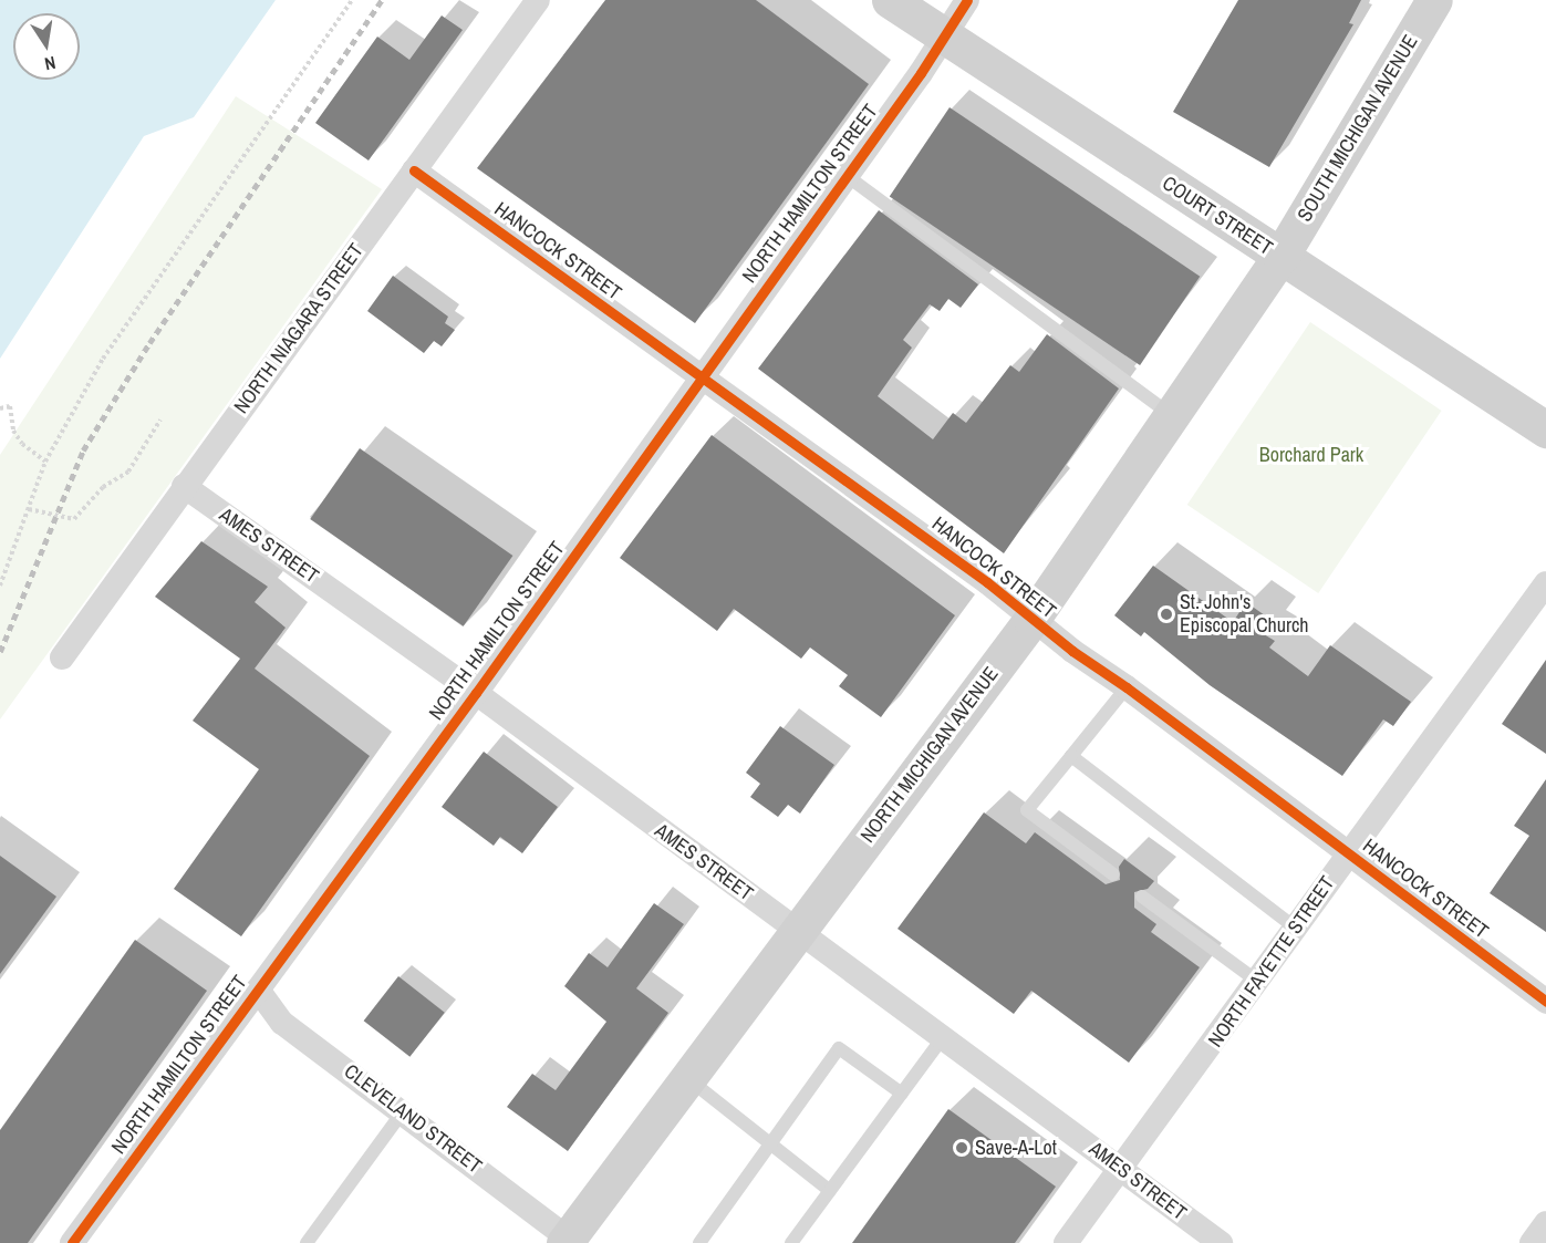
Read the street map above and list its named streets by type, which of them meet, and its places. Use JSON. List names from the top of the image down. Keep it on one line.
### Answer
{"streets":{"main road":["SOUTH MICHIGAN AVENUE","COURT STREET","NORTH MICHIGAN AVENUE"],"street":["NORTH HAMILTON STREET","HANCOCK STREET","NORTH NIAGARA STREET","AMES STREET","NORTH FAYETTE STREET","CLEVELAND STREET"]},"crossings":[["SOUTH MICHIGAN AVENUE","COURT STREET"],["SOUTH MICHIGAN AVENUE","NORTH MICHIGAN AVENUE"],["NORTH HAMILTON STREET","COURT STREET"],["NORTH HAMILTON STREET","HANCOCK STREET"],["NORTH HAMILTON STREET","AMES STREET"],["NORTH HAMILTON STREET","CLEVELAND STREET"],["COURT STREET","NORTH MICHIGAN AVENUE"],["HANCOCK STREET","NORTH NIAGARA STREET"],["HANCOCK STREET","NORTH MICHIGAN AVENUE"],["HANCOCK STREET","NORTH FAYETTE STREET"],["NORTH NIAGARA STREET","AMES STREET"],["AMES STREET","NORTH MICHIGAN AVENUE"],["AMES STREET","NORTH FAYETTE STREET"],["NORTH MICHIGAN AVENUE","CLEVELAND STREET"]],"parks":["Borchard Park"],"places":["St. John's Episcopal Church","Save-A-Lot"],"north":"bottom"}
